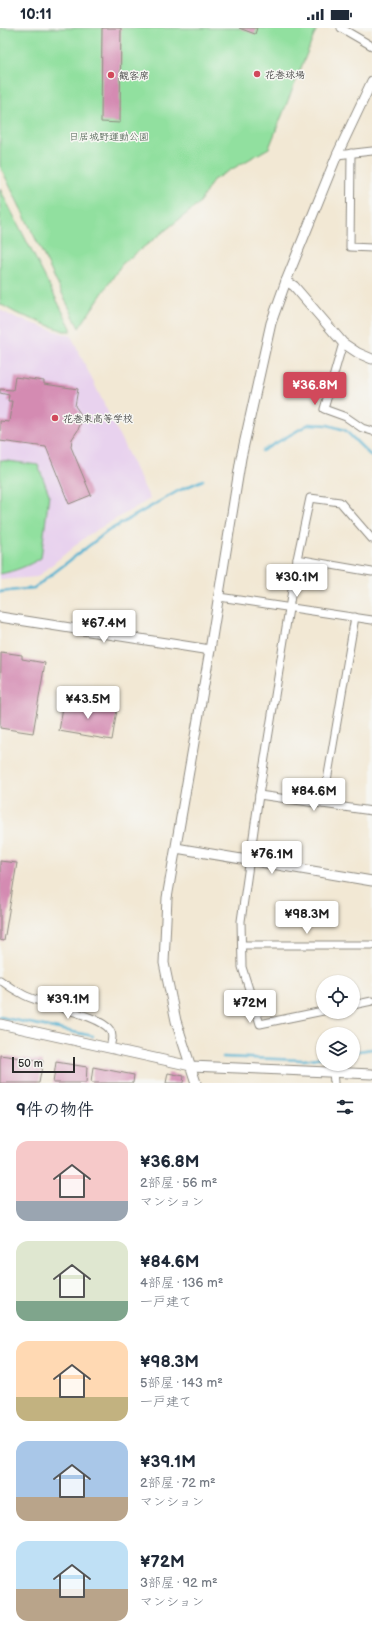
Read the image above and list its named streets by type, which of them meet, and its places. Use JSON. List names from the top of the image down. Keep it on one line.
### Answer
{"parks":["日居城野運動公園"],"places":["花巻球場","観客席","花巻東高等学校"],"scale_bar":"50 m","page":{"status":"10:11","price":["¥36.8M","¥30.1M","¥67.4M","¥43.5M","¥84.6M","¥76.1M","¥98.3M","¥39.1M","¥72M"],"scale":"50 m","heading":"9件の物件","list":[{"name":"¥36.8M","note":"2部屋 · 56 m² · マンション"},{"name":"¥84.6M","note":"4部屋 · 136 m² · 一戸建て"},{"name":"¥98.3M","note":"5部屋 · 143 m² · 一戸建て"},{"name":"¥39.1M","note":"2部屋 · 72 m² · マンション"},{"name":"¥72M","note":"3部屋 · 92 m² · マンション"}]}}
